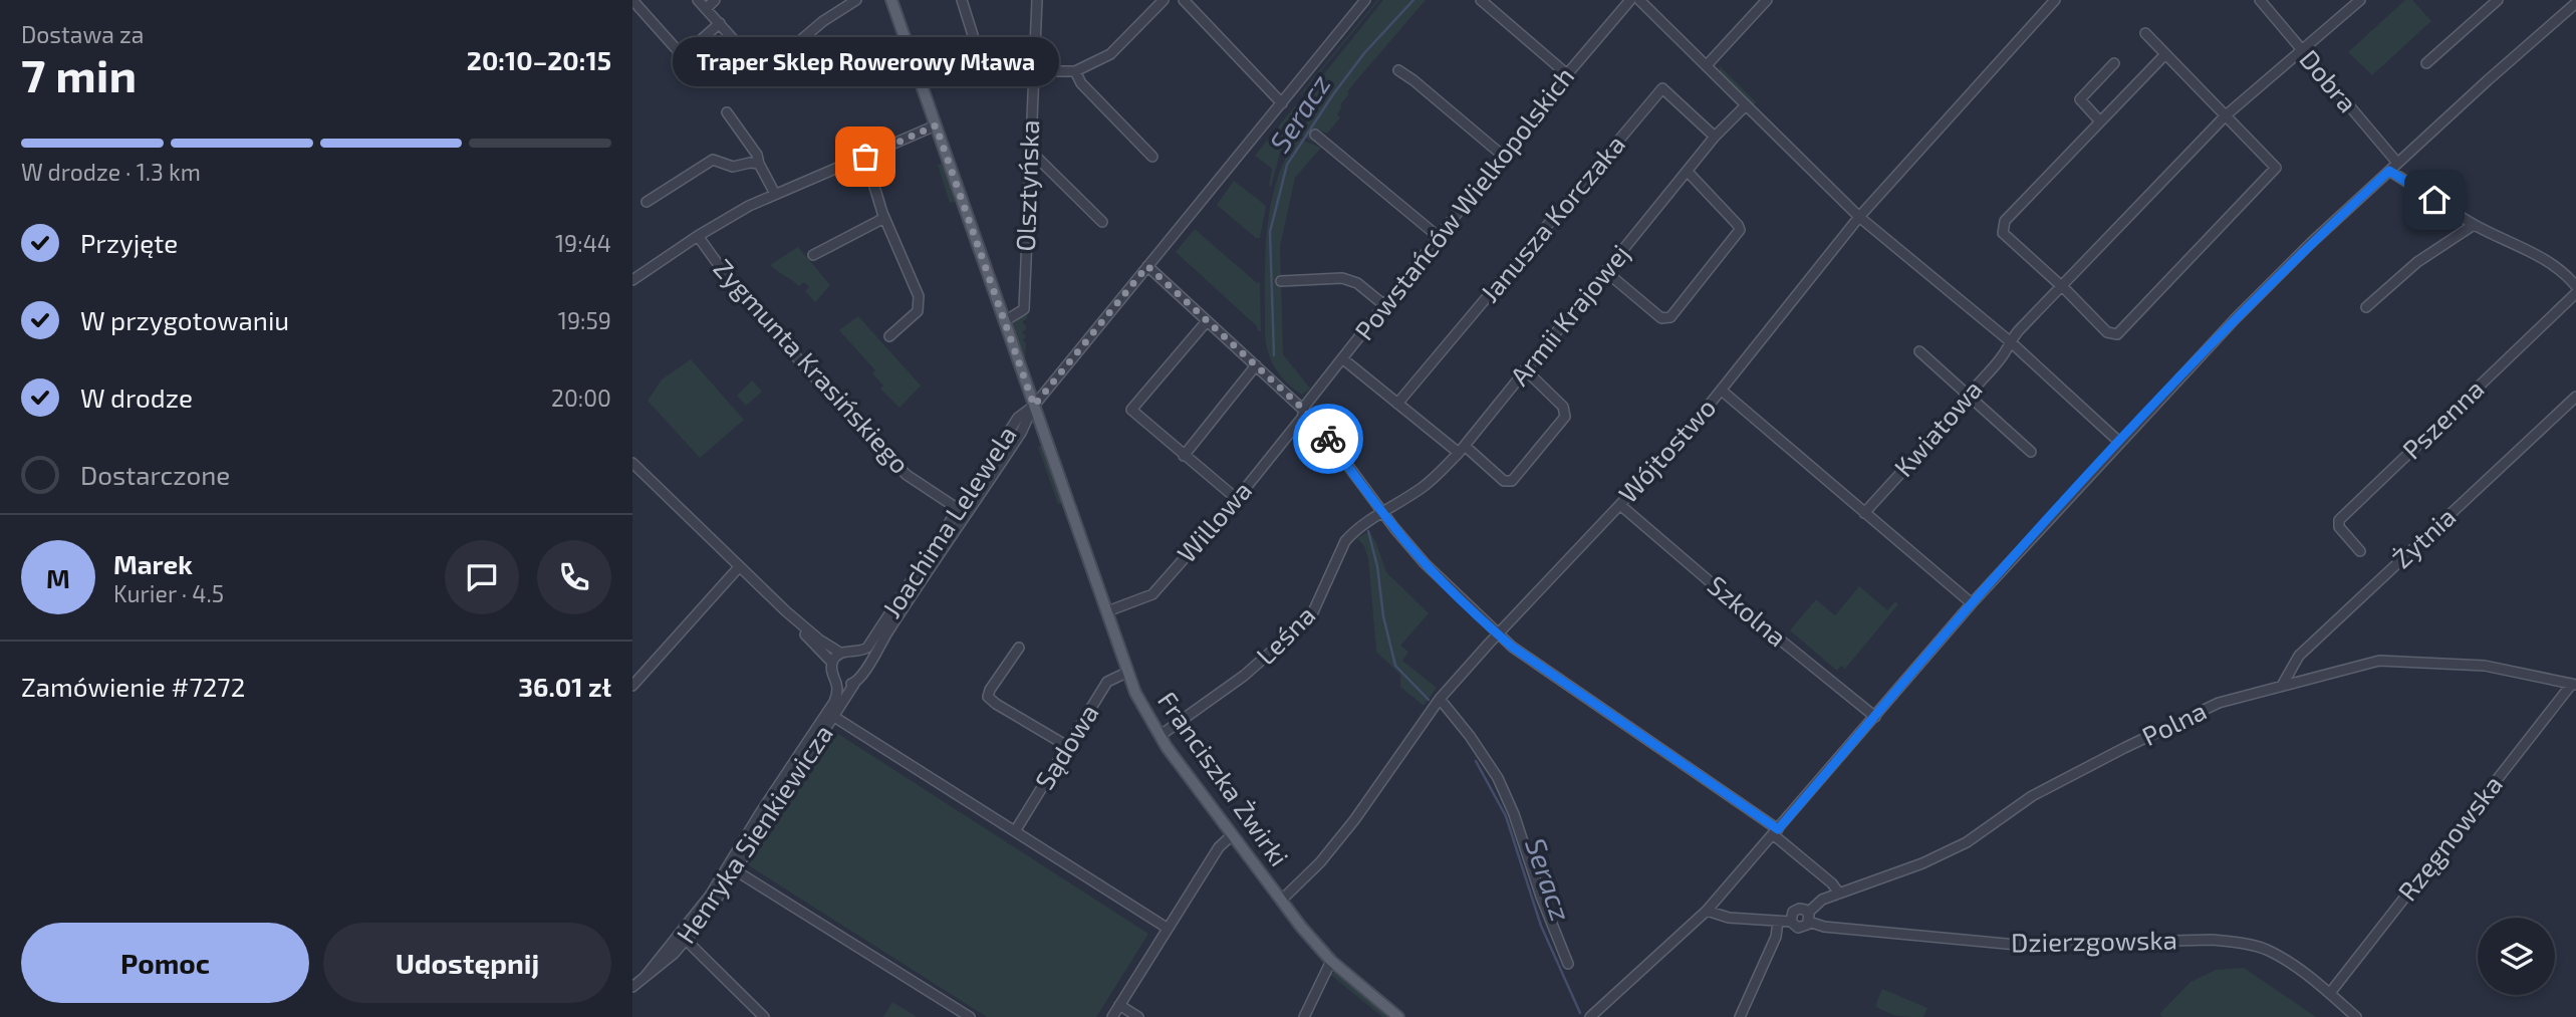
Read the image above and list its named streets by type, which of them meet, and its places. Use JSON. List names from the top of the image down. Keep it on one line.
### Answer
{"streets":{"main road":["Franciszka Żwirki"],"street":["Dobra","Olsztyńska","Powstańców Wielkopolskich","Janusza Korczaka","Armii Krajowej","Zygmunta Krasińskiego","Pszenna","Kwiatowa","Wójtostwo","Joachima Lelewela","Willowa","Żytnia","Szkolna","Leśna","Polna","Sądowa","Henryka Sienkiewicza","Rzęgnowska","Dzierzgowska"]},"crossings":[["Dobra","Kwiatowa"],["Olsztyńska","Franciszka Żwirki"],["Powstańców Wielkopolskich","Willowa"],["Janusza Korczaka","Armii Krajowej"],["Armii Krajowej","Leśna"],["Zygmunta Krasińskiego","Joachima Lelewela"],["Wójtostwo","Szkolna"],["Wójtostwo","Franciszka Żwirki"],["Joachima Lelewela","Franciszka Żwirki"],["Joachima Lelewela","Henryka Sienkiewicza"],["Willowa","Franciszka Żwirki"],["Żytnia","Polna"],["Leśna","Franciszka Żwirki"],["Polna","Rzęgnowska"],["Polna","Dzierzgowska"],["Sądowa","Franciszka Żwirki"],["Rzęgnowska","Dzierzgowska"]],"water":["Seracz"],"places":["Traper Sklep Rowerowy Mława"],"page":{"heading":["7 min","Dostawa za","20:10–20:15"],"panel":["Marek","Kurier · 4.5","Zamówienie #7272","36.01 zł"],"bubble":"Traper Sklep Rowerowy Mława","bar":"W drodze · 1.3 km","list":[["Przyjęte","19:44"],["W przygotowaniu","19:59"],["W drodze","20:00"],"Dostarczone"],"round":"M","buttons":["Pomoc","Udostępnij"]}}
